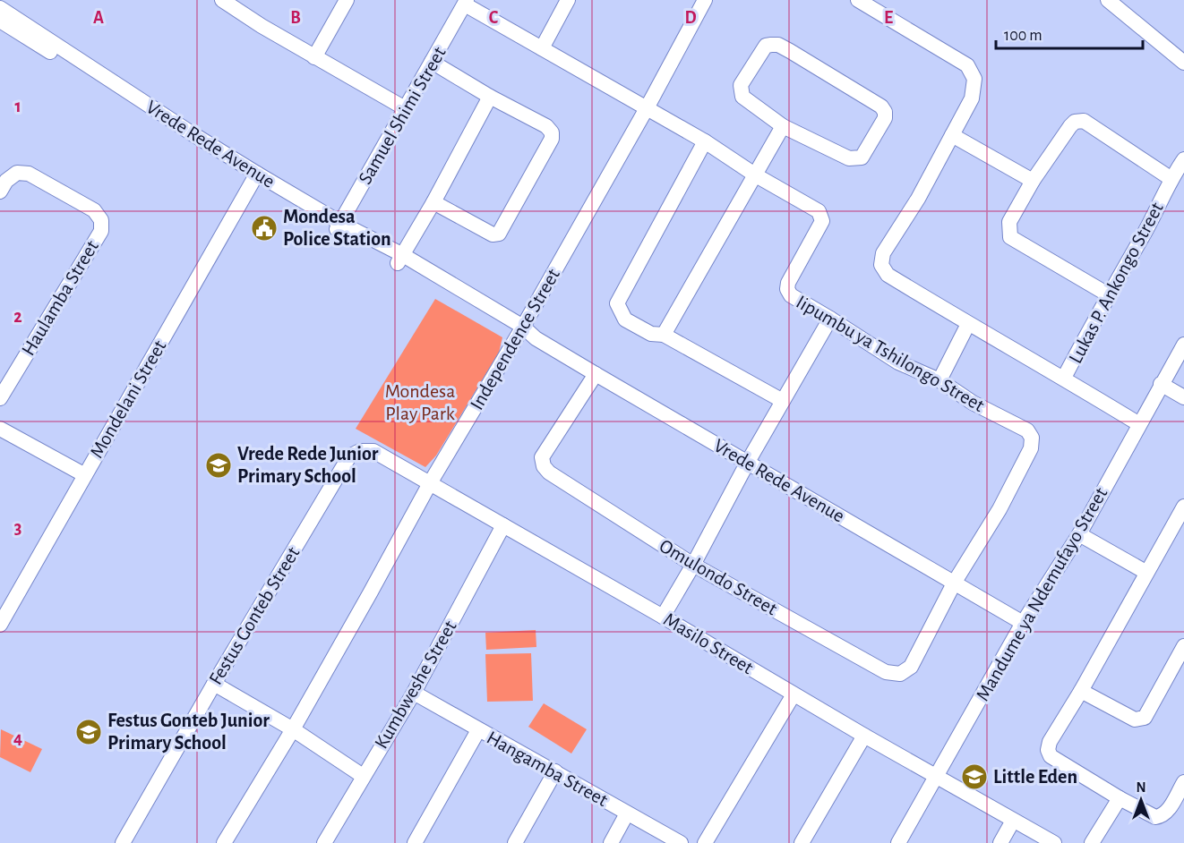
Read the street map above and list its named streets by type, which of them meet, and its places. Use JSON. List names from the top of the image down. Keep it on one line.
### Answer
{"streets":{"street":["Samuel Shimi Street","Vrede Rede Avenue","Lukas P. Ankongo Street","Haulamba Street","Independence Street","Iipumbu ya Tshilongo Street","Mondelani Street","Omulondo Street","Mandume ya Ndemufayo Street","Festus Gonteb Street","Masilo Street","Kumbweshe Street","Hangamba Street"]},"crossings":[["Samuel Shimi Street","Vrede Rede Avenue"],["Samuel Shimi Street","Iipumbu ya Tshilongo Street"],["Vrede Rede Avenue","Independence Street"],["Vrede Rede Avenue","Iipumbu ya Tshilongo Street"],["Vrede Rede Avenue","Mondelani Street"],["Vrede Rede Avenue","Omulondo Street"],["Vrede Rede Avenue","Mandume ya Ndemufayo Street"],["Independence Street","Iipumbu ya Tshilongo Street"],["Independence Street","Masilo Street"],["Iipumbu ya Tshilongo Street","Omulondo Street"],["Mandume ya Ndemufayo Street","Masilo Street"],["Festus Gonteb Street","Masilo Street"],["Masilo Street","Kumbweshe Street"],["Kumbweshe Street","Hangamba Street"]],"parks":["Mondesa Play Park"],"places":{"public building":["Mondesa Police Station"],"school or university":["Vrede Rede Junior Primary School","Festus Gonteb Junior Primary School","Little Eden"]},"scale_bar":"100 m","north":"top","grid":{"columns":["A","B","C","D","E"],"rows":["1","2","3","4"]}}
